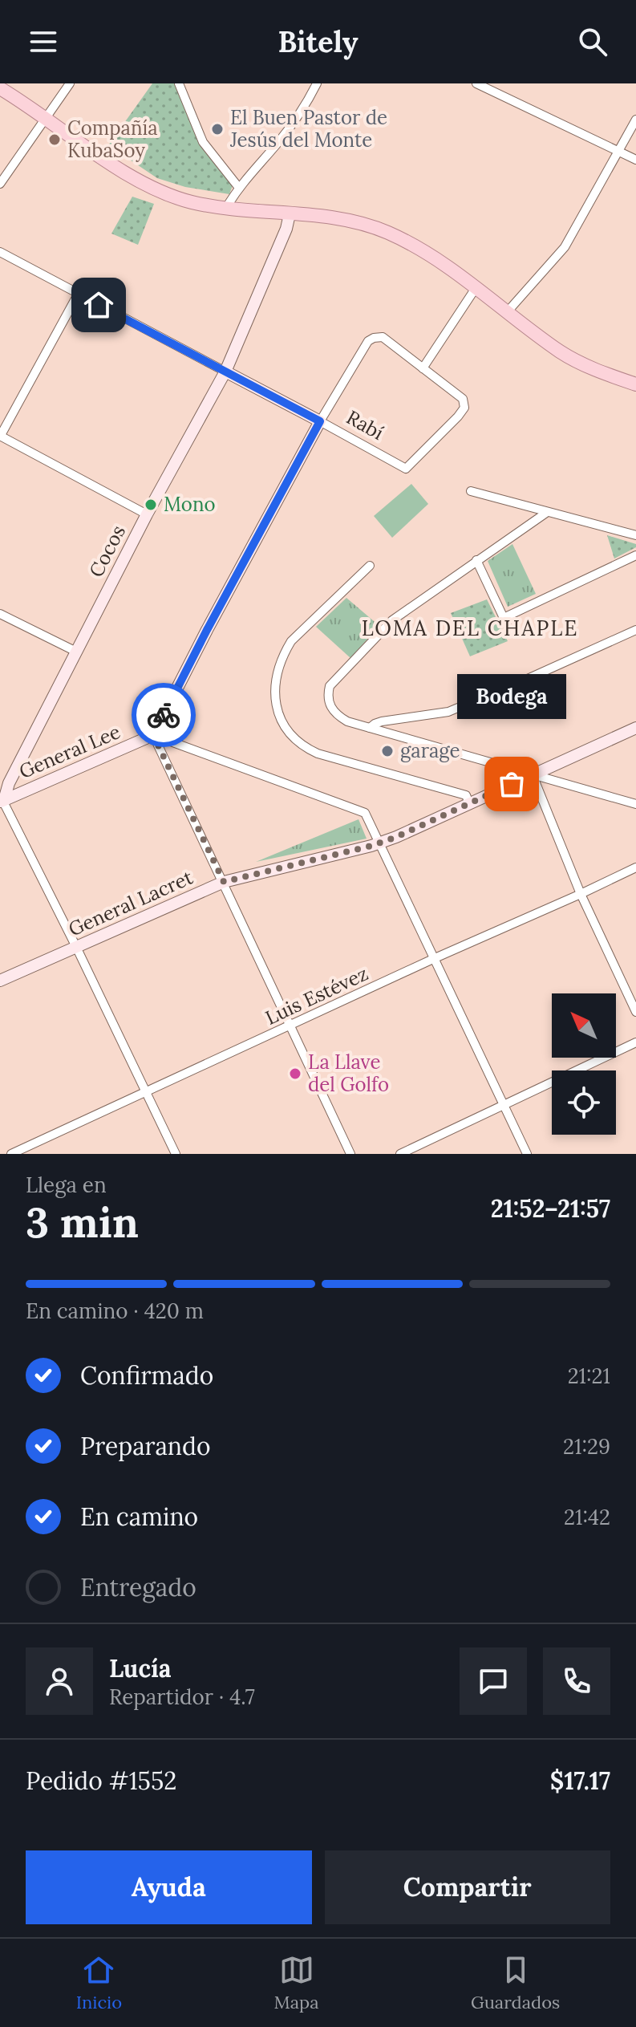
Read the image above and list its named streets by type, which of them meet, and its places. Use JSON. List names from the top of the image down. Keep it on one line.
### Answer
{"streets":{"street":["Rabí","Cocos","General Lee","General Lacret","Luis Estévez"]},"crossings":[["Rabí","Cocos"],["Cocos","General Lee"]],"districts":["LOMA DEL CHAPLE"],"places":["El Buen Pastor de Jesús del Monte","Compañía KubaSoy","Mono","garage","Bodega","La Llave del Golfo"],"north":"top left","page":{"header":"Bitely","bubble":"Bodega","heading":["3 min","Llega en","21:52–21:57"],"panel":["Lucía","Repartidor · 4.7","Pedido #1552","$17.17"],"bar":"En camino · 420 m","list":[["Confirmado","21:21"],["Preparando","21:29"],["En camino","21:42"],"Entregado"],"buttons":["Ayuda","Compartir"],"tabs":["Inicio","Mapa","Guardados"]}}
